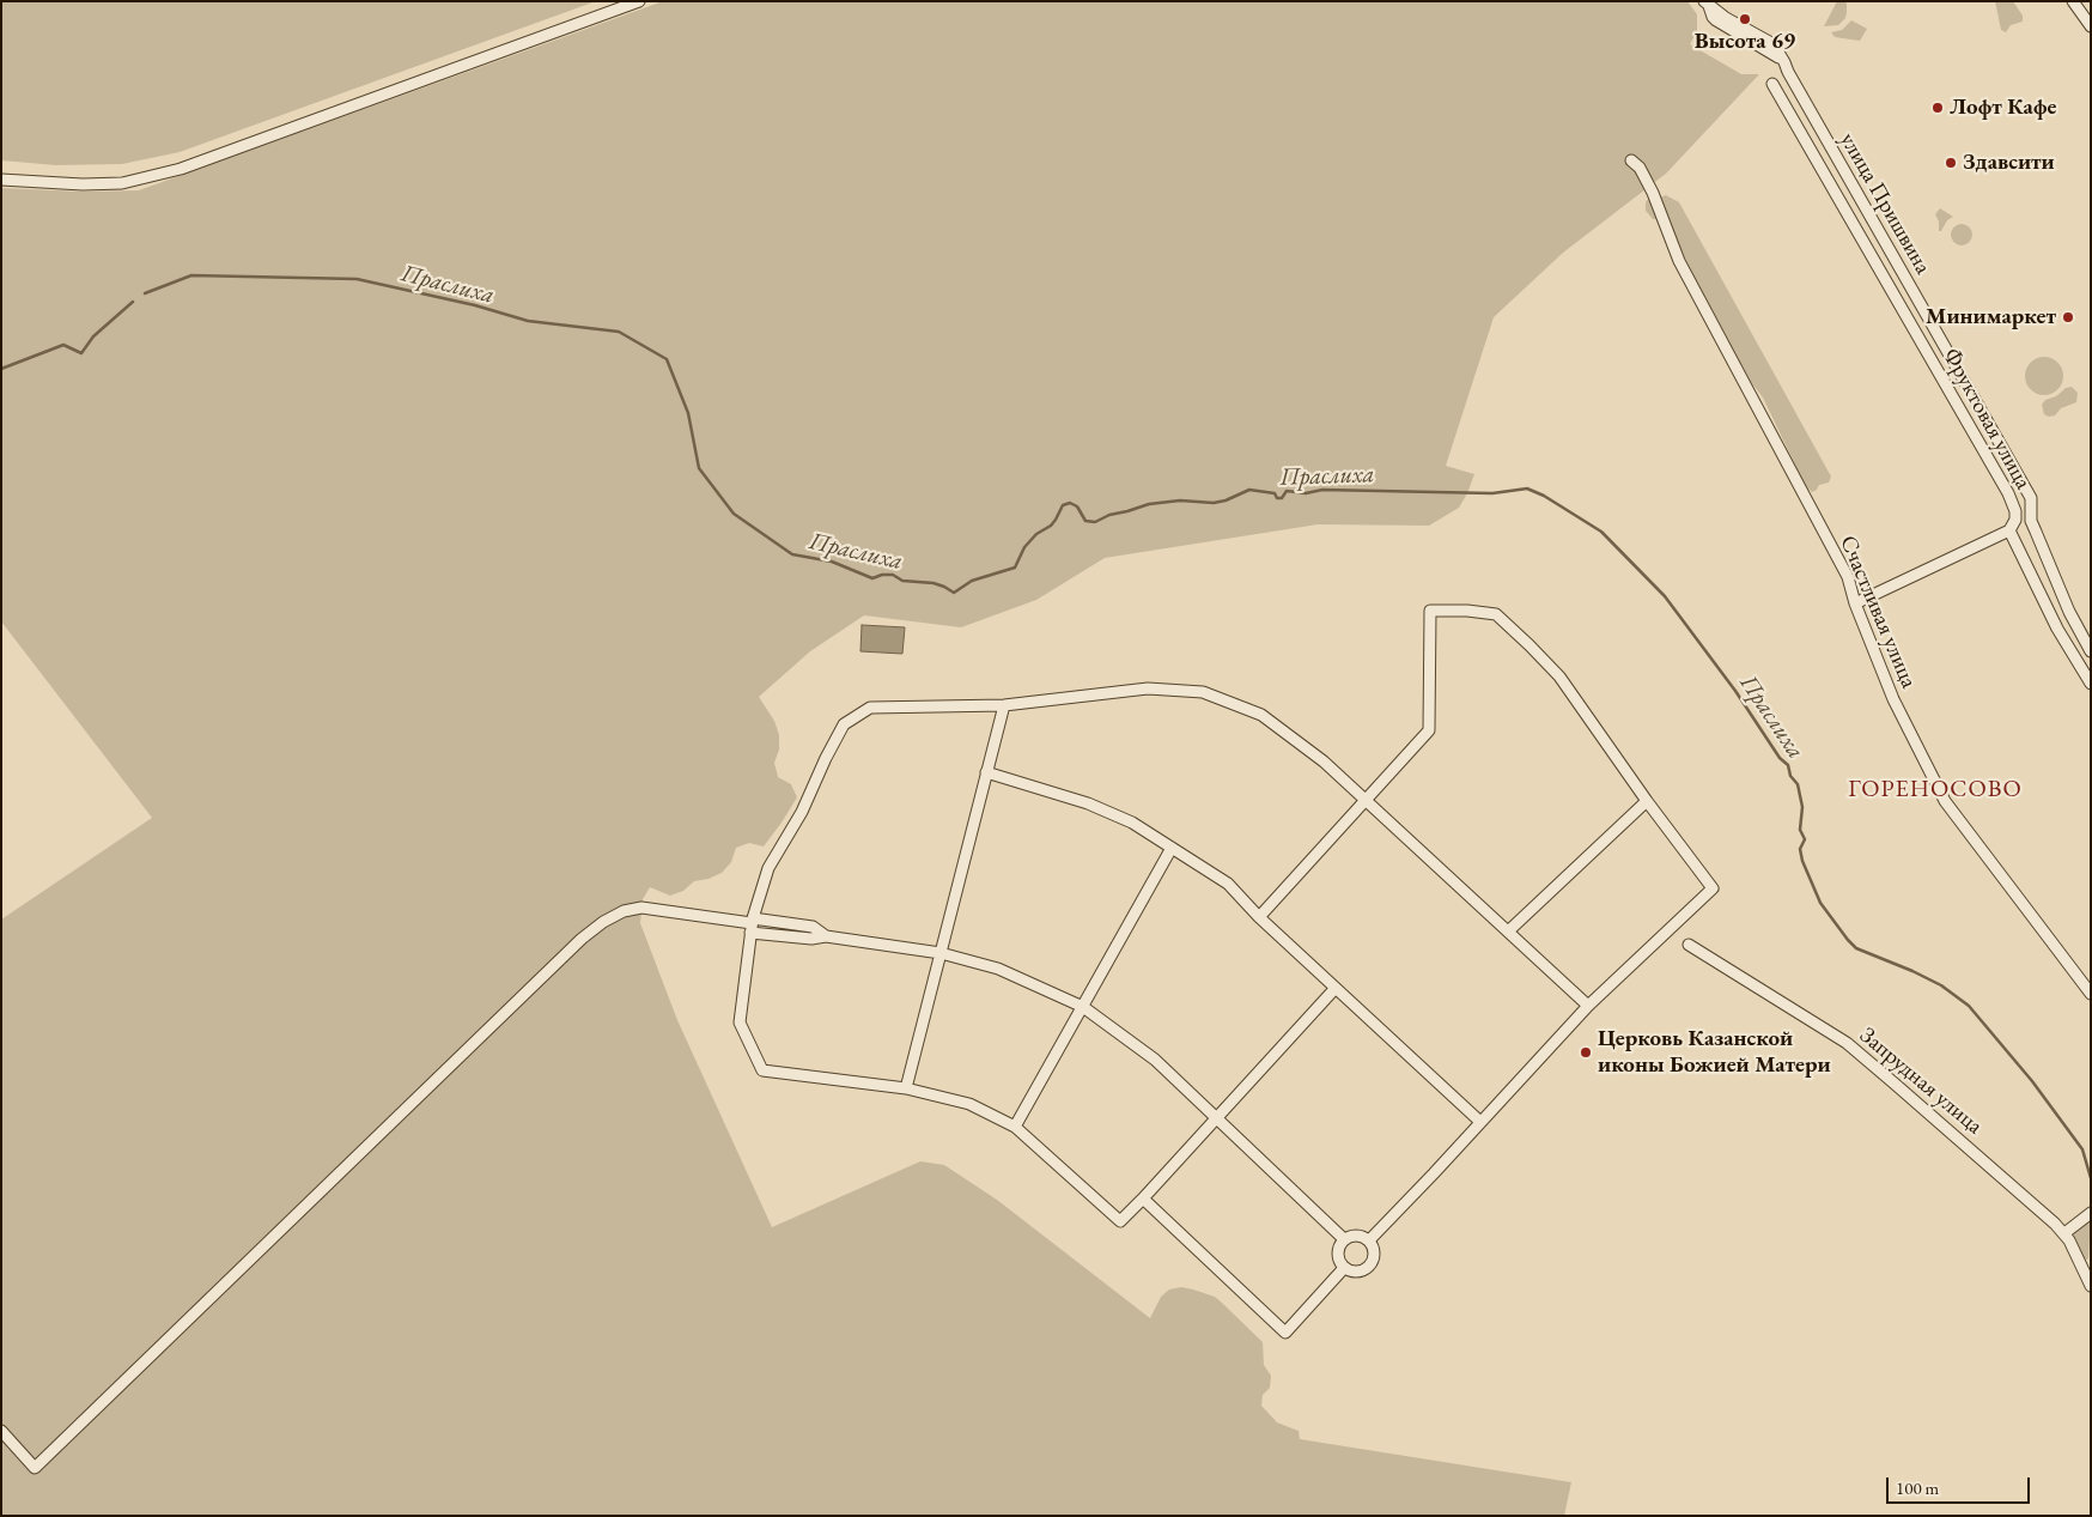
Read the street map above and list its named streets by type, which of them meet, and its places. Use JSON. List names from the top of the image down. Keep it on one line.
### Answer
{"streets":{"street":["улица Пришвина","Фруктовая улица","Счастливая улица","Запрудная улица"]},"districts":["ГОРЕНОСОВО"],"water":["Праслиха"],"places":["Высота 69","Лофт Кафе","Здавсити","Минимаркет","Церковь Казанской иконы Божией Матери"],"scale_bar":"100 m"}
